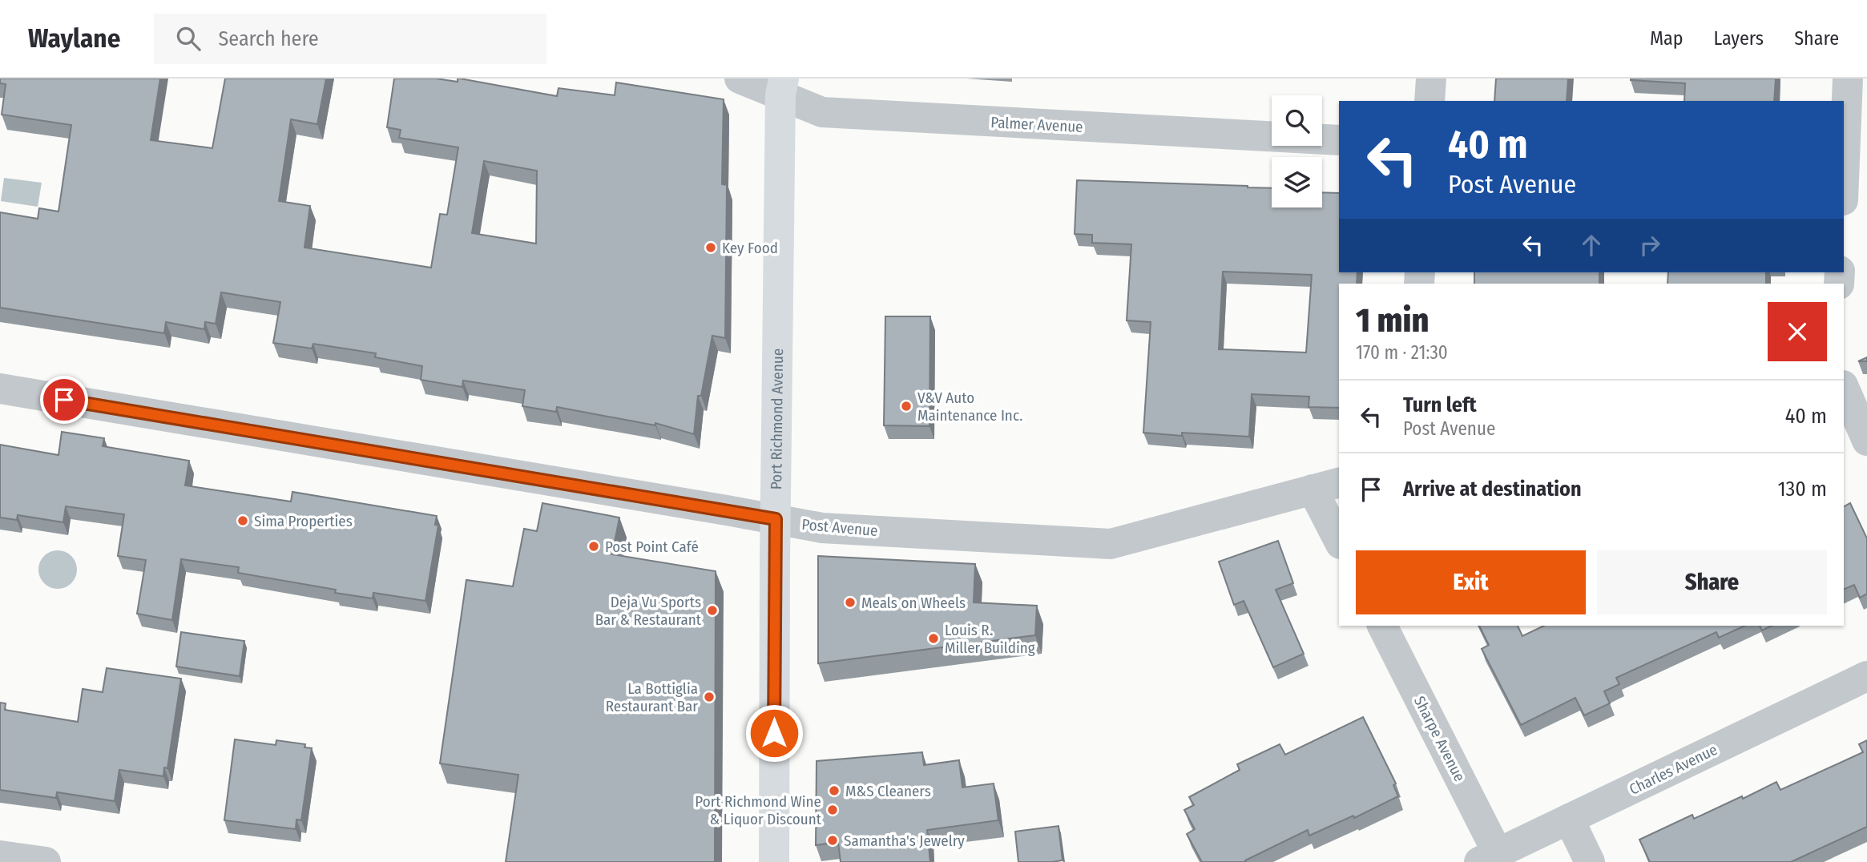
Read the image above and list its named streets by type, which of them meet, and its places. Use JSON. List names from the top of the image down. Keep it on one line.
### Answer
{"streets":{"street":["Palmer Avenue","Port Richmond Avenue","Post Avenue","Sharpe Avenue","Charles Avenue"]},"crossings":[["Palmer Avenue","Port Richmond Avenue"],["Port Richmond Avenue","Post Avenue"],["Sharpe Avenue","Charles Avenue"]],"places":["Key Food","V&V Auto Maintenance Inc.","Sima Properties","Post Point Café","Meals on Wheels","Deja Vu Sports Bar & Restaurant","Louis R. Miller Building","La Bottiglia Restaurant Bar","M&S Cleaners","Port Richmond Wine & Liquor Discount","Samantha's Jewelry"],"page":{"header":"Waylane","search":"Search here","nav":["Map","Layers","Share"],"turn":["40 m","Post Avenue"],"heading":["1 min","170 m · 21:30"],"list":[{"name":"Turn left","note":"Post Avenue","value":"40 m"},{"name":"Arrive at destination","value":"130 m"}],"buttons":["Exit","Share"]}}
